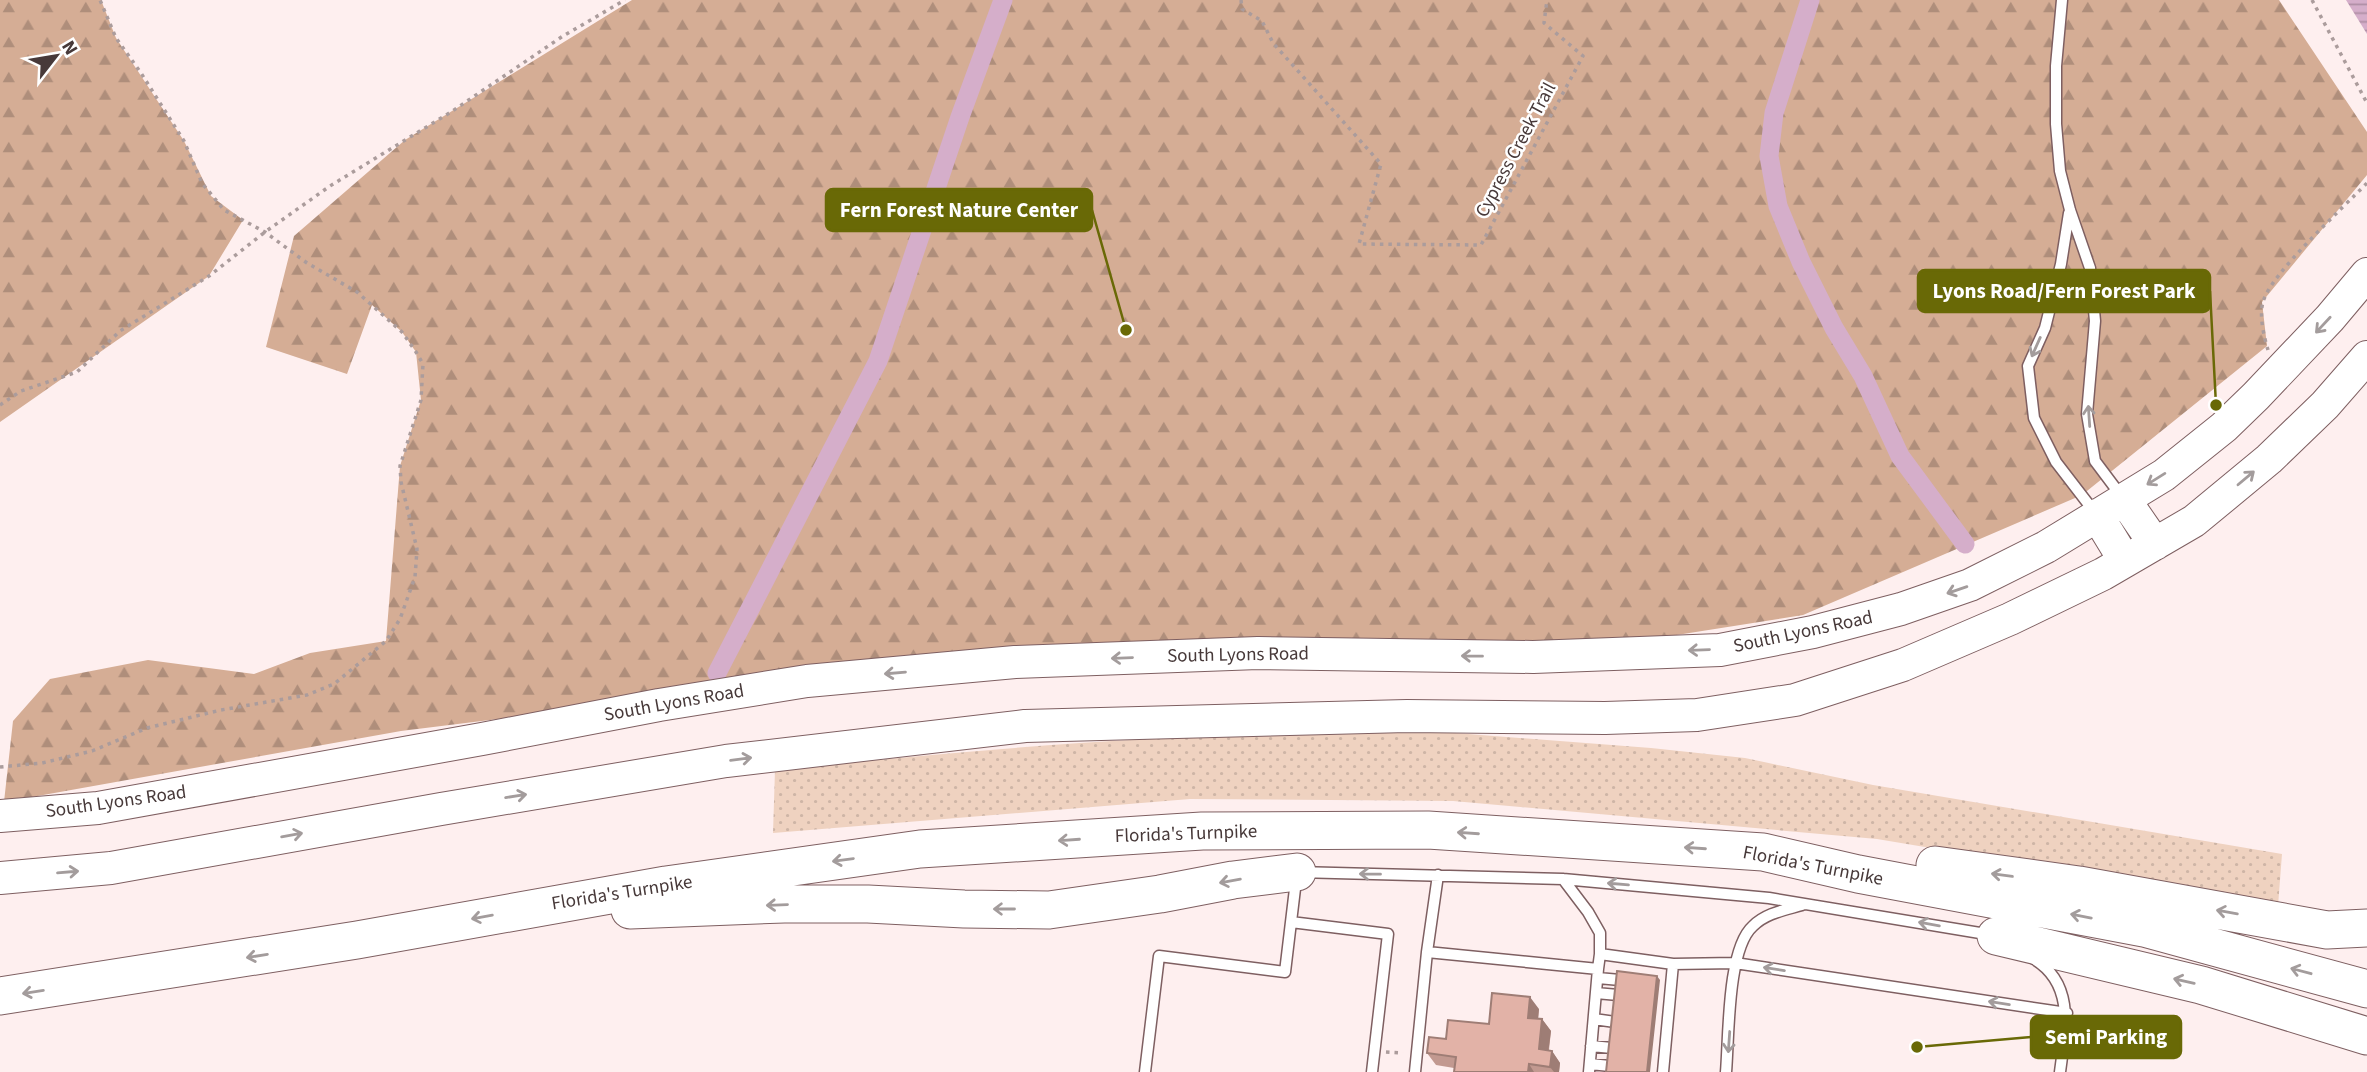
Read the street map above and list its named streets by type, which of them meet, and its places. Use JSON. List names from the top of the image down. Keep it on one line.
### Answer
{"streets":{"highway":["Florida's Turnpike"],"main road":["South Lyons Road"],"path":["Cypress Creek Trail"]},"places":["Fern Forest Nature Center","Lyons Road/Fern Forest Park","Semi Parking"],"north":"top right"}
